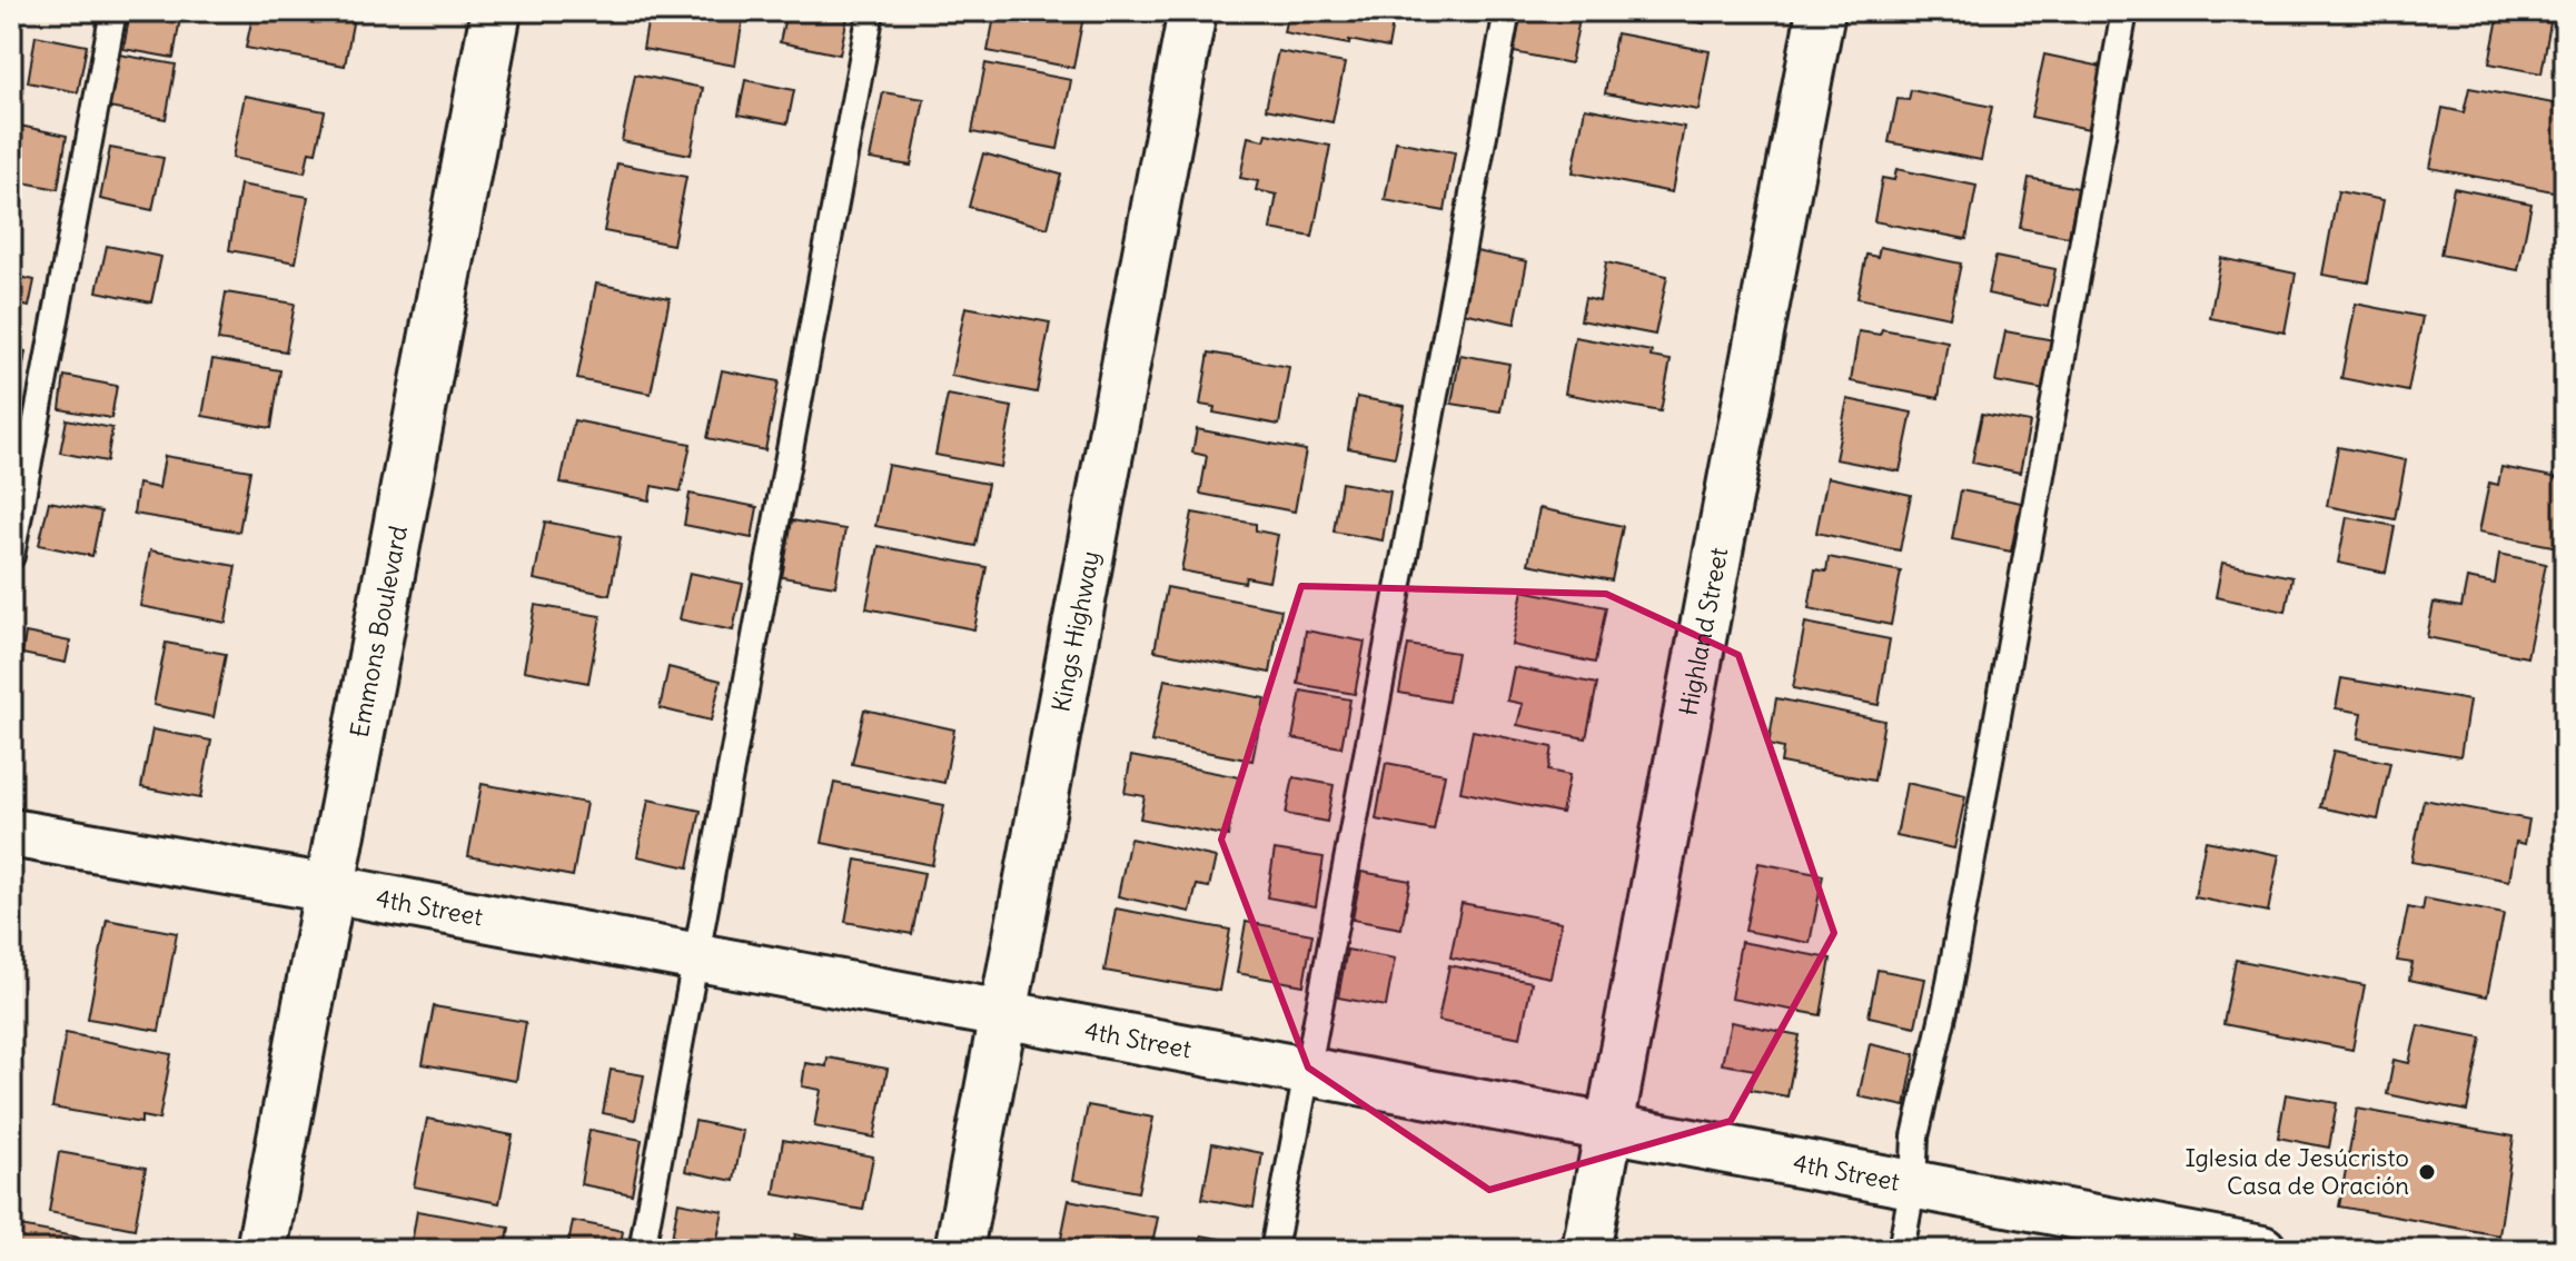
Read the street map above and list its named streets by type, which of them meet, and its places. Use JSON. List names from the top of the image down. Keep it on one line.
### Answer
{"streets":{"street":["Emmons Boulevard","Kings Highway","Highland Street","4th Street"]},"crossings":[["Emmons Boulevard","4th Street"],["Kings Highway","4th Street"],["Highland Street","4th Street"]],"places":["Iglesia de Jesúcristo Casa de Oración"]}
